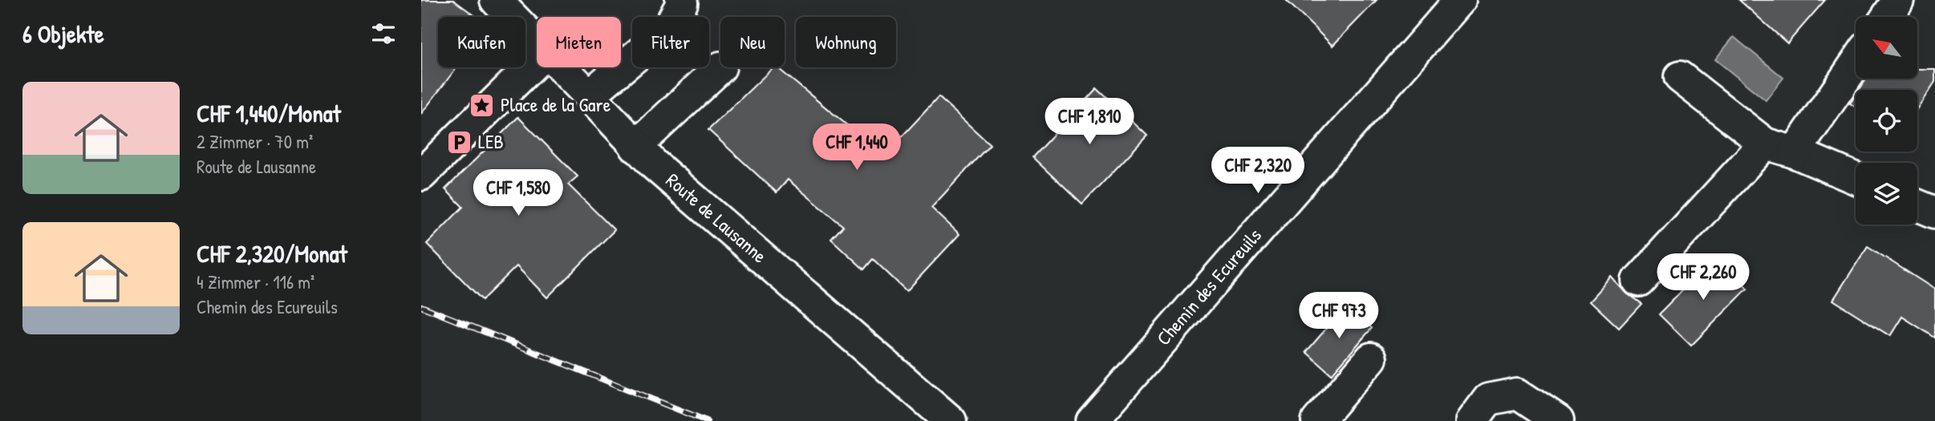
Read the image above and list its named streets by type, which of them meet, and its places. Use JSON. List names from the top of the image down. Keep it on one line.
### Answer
{"streets":{"street":["Route de Lausanne","Chemin des Ecureuils"]},"places":{"place":["Place de la Gare"],"parking":["LEB"]},"north":"top left","page":{"heading":"6 Objekte","chip":["Kaufen","Mieten","Filter","Neu","Wohnung"],"list":[{"name":"CHF 1,440/Monat","note":"2 Zimmer · 70 m² · Route de Lausanne"},{"name":"CHF 2,320/Monat","note":"4 Zimmer · 116 m² · Chemin des Ecureuils"}],"price":["CHF 1,810","CHF 1,440","CHF 2,320","CHF 1,580","CHF 2,260","CHF 973"]}}
